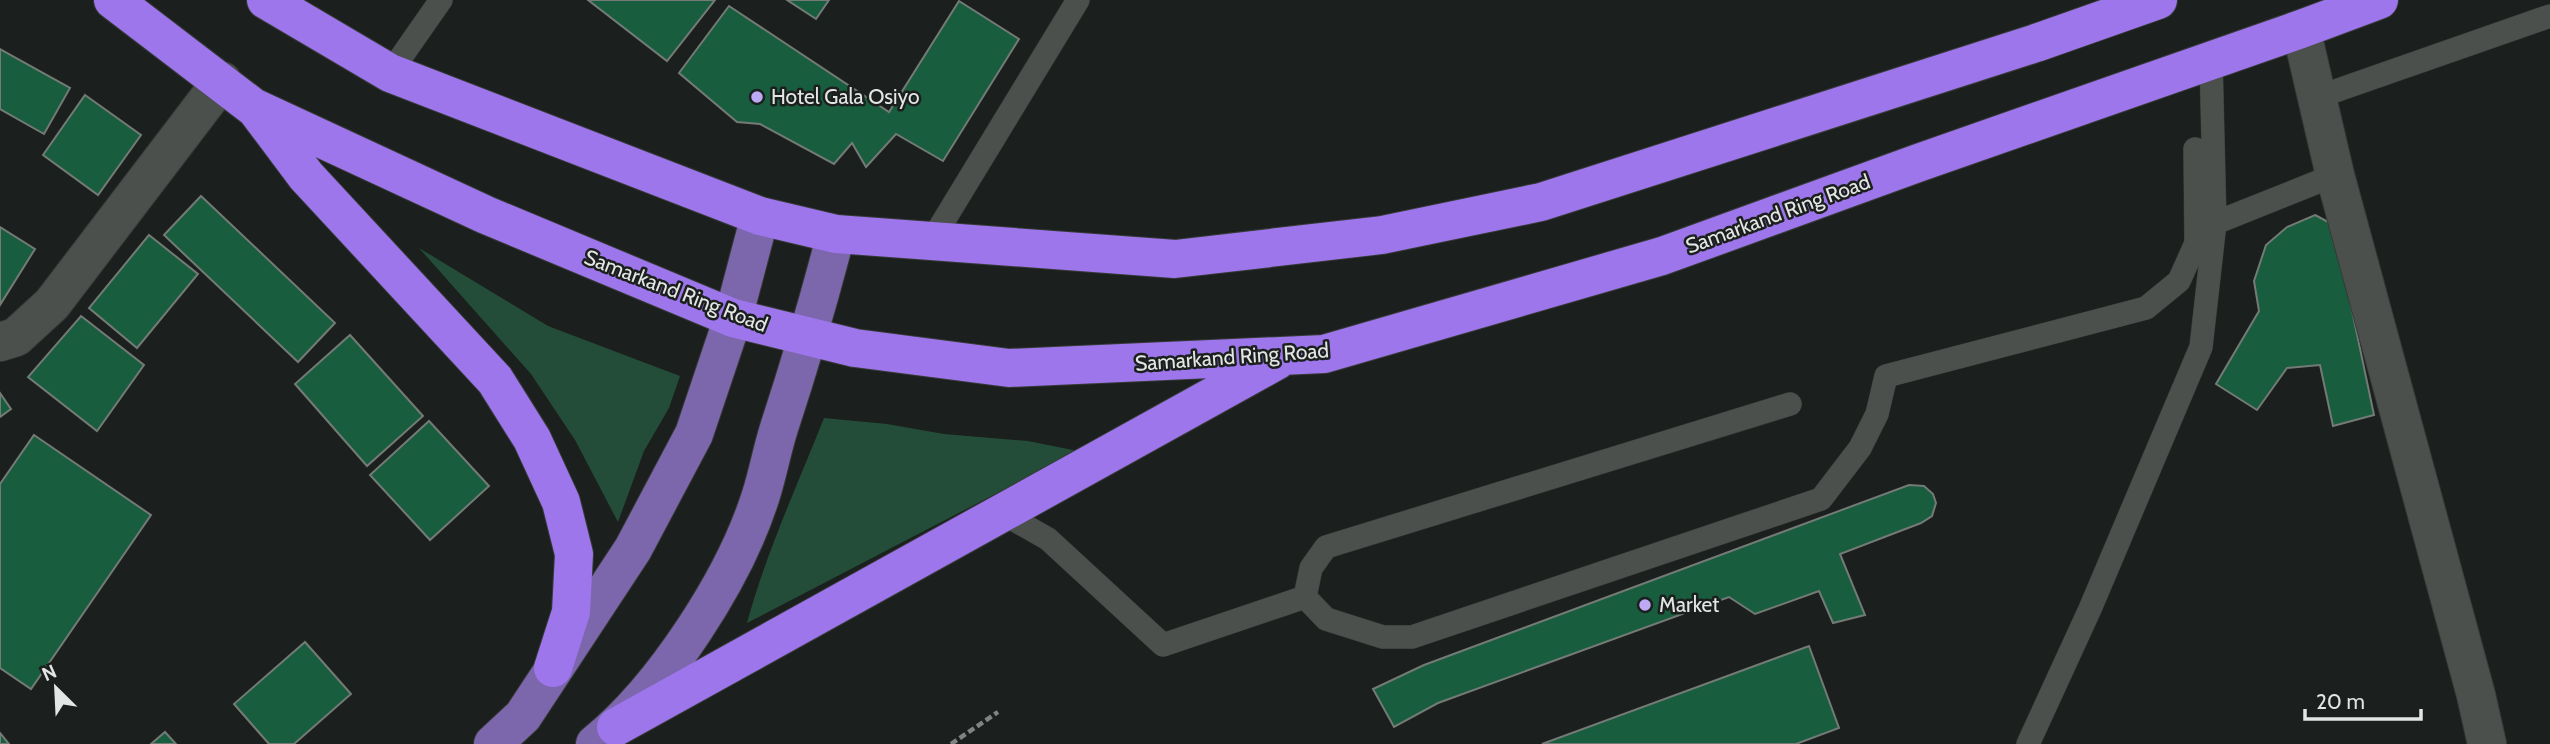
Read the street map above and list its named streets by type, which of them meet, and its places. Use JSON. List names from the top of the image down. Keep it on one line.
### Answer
{"streets":{"highway":["Samarkand Ring Road"]},"places":["Hotel Gala Osiyo","Market"],"scale_bar":"20 m","north":"top left"}
